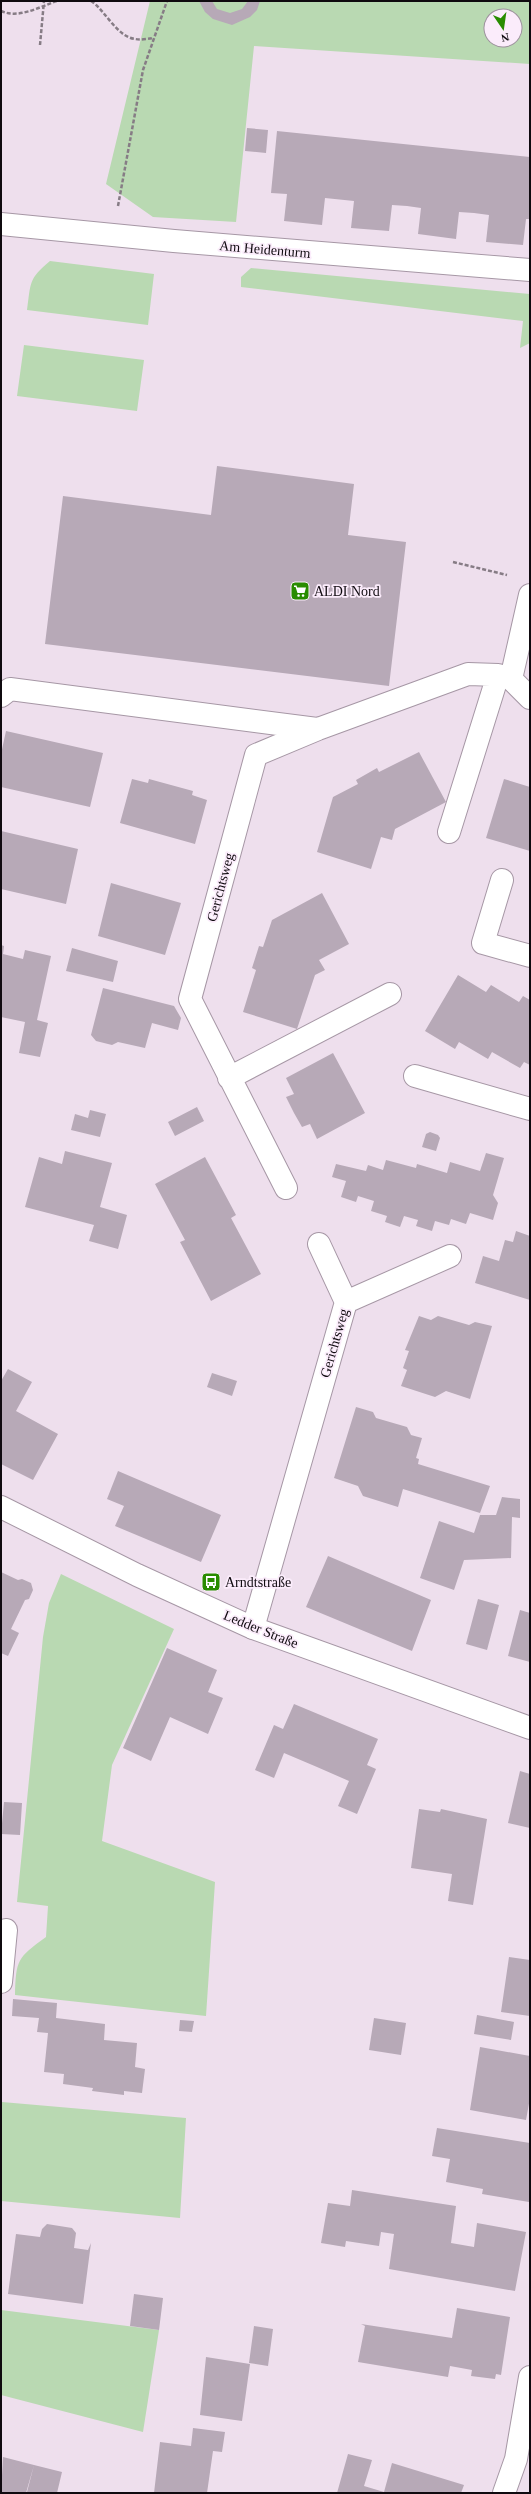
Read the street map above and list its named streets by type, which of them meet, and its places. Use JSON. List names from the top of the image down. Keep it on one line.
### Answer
{"streets":{"street":["Am Heidenturm","Gerichtsweg","Ledder Straße"]},"crossings":[["Gerichtsweg","Ledder Straße"]],"places":{"supermarket":["ALDI Nord"],"bus stop":["Arndtstraße"]},"north":"bottom"}
